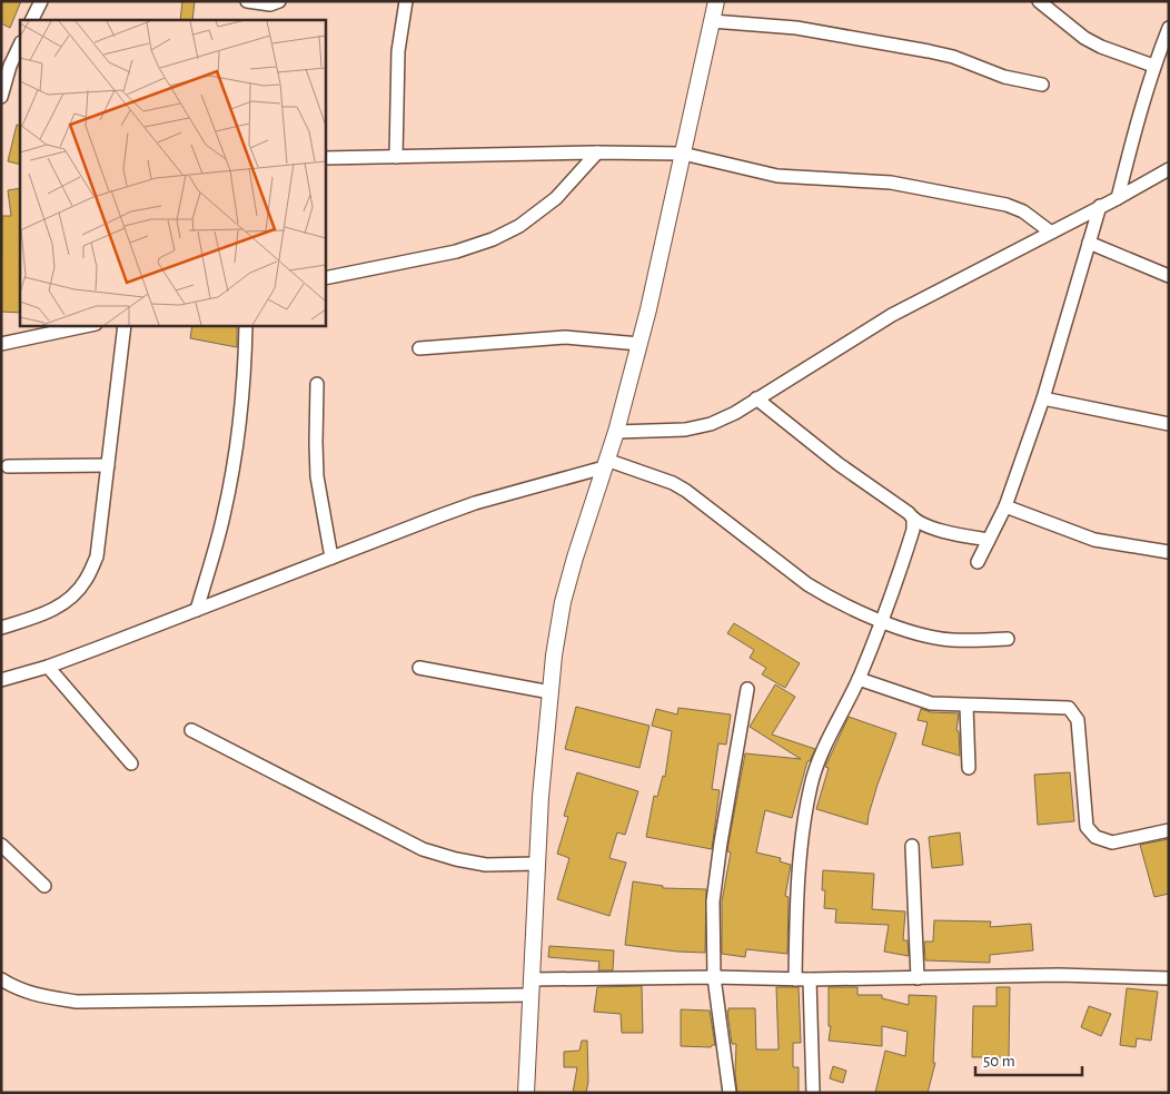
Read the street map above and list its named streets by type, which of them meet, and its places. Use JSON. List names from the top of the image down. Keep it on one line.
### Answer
{"scale_bar":"50 m"}
